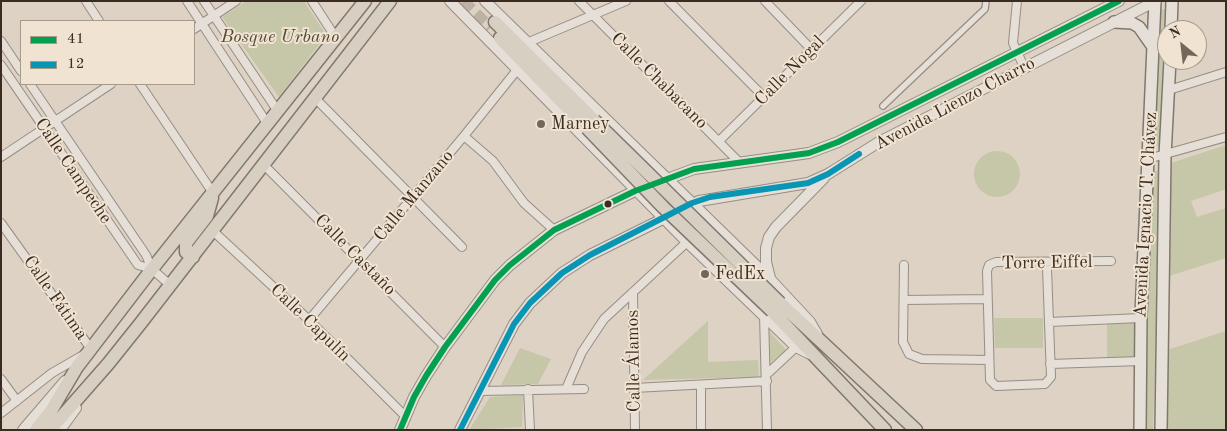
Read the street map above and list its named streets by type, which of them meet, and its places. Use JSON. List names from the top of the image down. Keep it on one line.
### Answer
{"streets":{"main road":["Avenida Ignacio T. Chávez"],"street":["Calle Nogal","Calle Chabacano","Avenida Lienzo Charro","Calle Campeche","Calle Manzano","Calle Castaño","Torre Eiffel","Calle Fátima","Calle Capulín","Calle Álamos"]},"crossings":[["Calle Nogal","Calle Chabacano"],["Calle Chabacano","Avenida Lienzo Charro"],["Avenida Lienzo Charro","Avenida Ignacio T. Chávez"],["Avenida Lienzo Charro","Calle Castaño"],["Avenida Lienzo Charro","Calle Capulín"],["Calle Manzano","Calle Castaño"],["Calle Manzano","Calle Capulín"]],"parks":["Bosque Urbano"],"places":["Marney","FedEx"],"lines":["transit line 41","transit line 12"],"legend":["41","12"],"north":"top left"}
